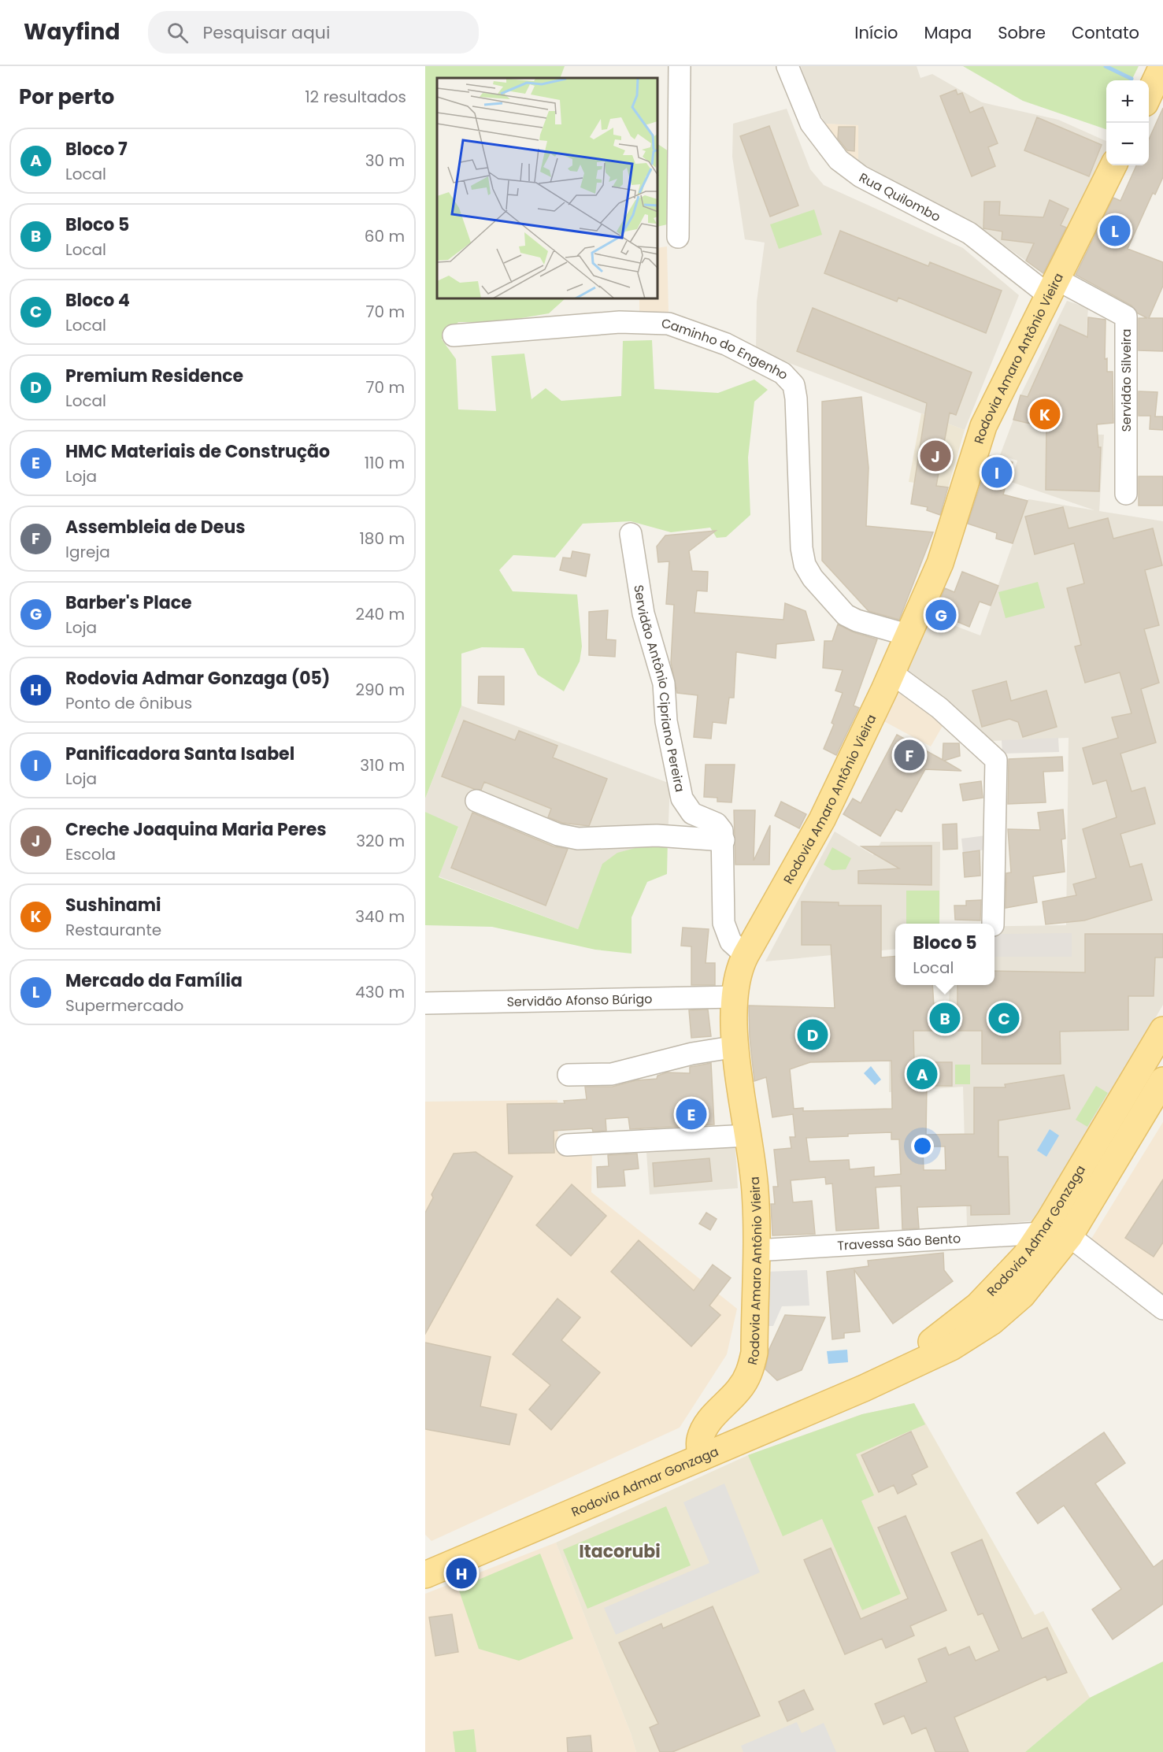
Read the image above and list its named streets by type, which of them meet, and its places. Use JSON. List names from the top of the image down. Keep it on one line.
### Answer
{"streets":{"main road":["Rodovia Amaro Antônio Vieira","Rodovia Admar Gonzaga"],"street":["Rua Quilombo","Caminho do Engenho","Servidão Silveira","Servidão Antônio Cipriano Pereira","Servidão Afonso Búrigo","Travessa São Bento"]},"crossings":[["Rua Quilombo","Rodovia Amaro Antônio Vieira"],["Rua Quilombo","Servidão Silveira"],["Caminho do Engenho","Rodovia Amaro Antônio Vieira"],["Rodovia Amaro Antônio Vieira","Servidão Silveira"],["Rodovia Amaro Antônio Vieira","Servidão Afonso Búrigo"],["Rodovia Amaro Antônio Vieira","Rodovia Admar Gonzaga"],["Rodovia Amaro Antônio Vieira","Travessa São Bento"],["Rodovia Admar Gonzaga","Travessa São Bento"]],"districts":["Itacorubi"],"page":{"header":"Wayfind","search":"Pesquisar aqui","nav":["Início","Mapa","Sobre","Contato"],"heading":["Por perto","12 resultados"],"map_buttons":["+","−"],"list":[{"mark":"A","name":"Bloco 7","note":"Local","value":"30 m"},{"mark":"B","name":"Bloco 5","note":"Local","value":"60 m"},{"mark":"C","name":"Bloco 4","note":"Local","value":"70 m"},{"mark":"D","name":"Premium Residence","note":"Local","value":"70 m"},{"mark":"E","name":"HMC Materiais de Construção","note":"Loja","value":"110 m"},{"mark":"F","name":"Assembleia de Deus","note":"Igreja","value":"180 m"},{"mark":"G","name":"Barber's Place","note":"Loja","value":"240 m"},{"mark":"H","name":"Rodovia Admar Gonzaga (05)","note":"Ponto de ônibus","value":"290 m"},{"mark":"I","name":"Panificadora Santa Isabel","note":"Loja","value":"310 m"},{"mark":"J","name":"Creche Joaquina Maria Peres","note":"Escola","value":"320 m"},{"mark":"K","name":"Sushinami","note":"Restaurante","value":"340 m"},{"mark":"L","name":"Mercado da Família","note":"Supermercado","value":"430 m"}],"pins":["L","K","J","I","G","F","B","C","D","A","E","H"],"popup":["Bloco 5","Local"]}}
